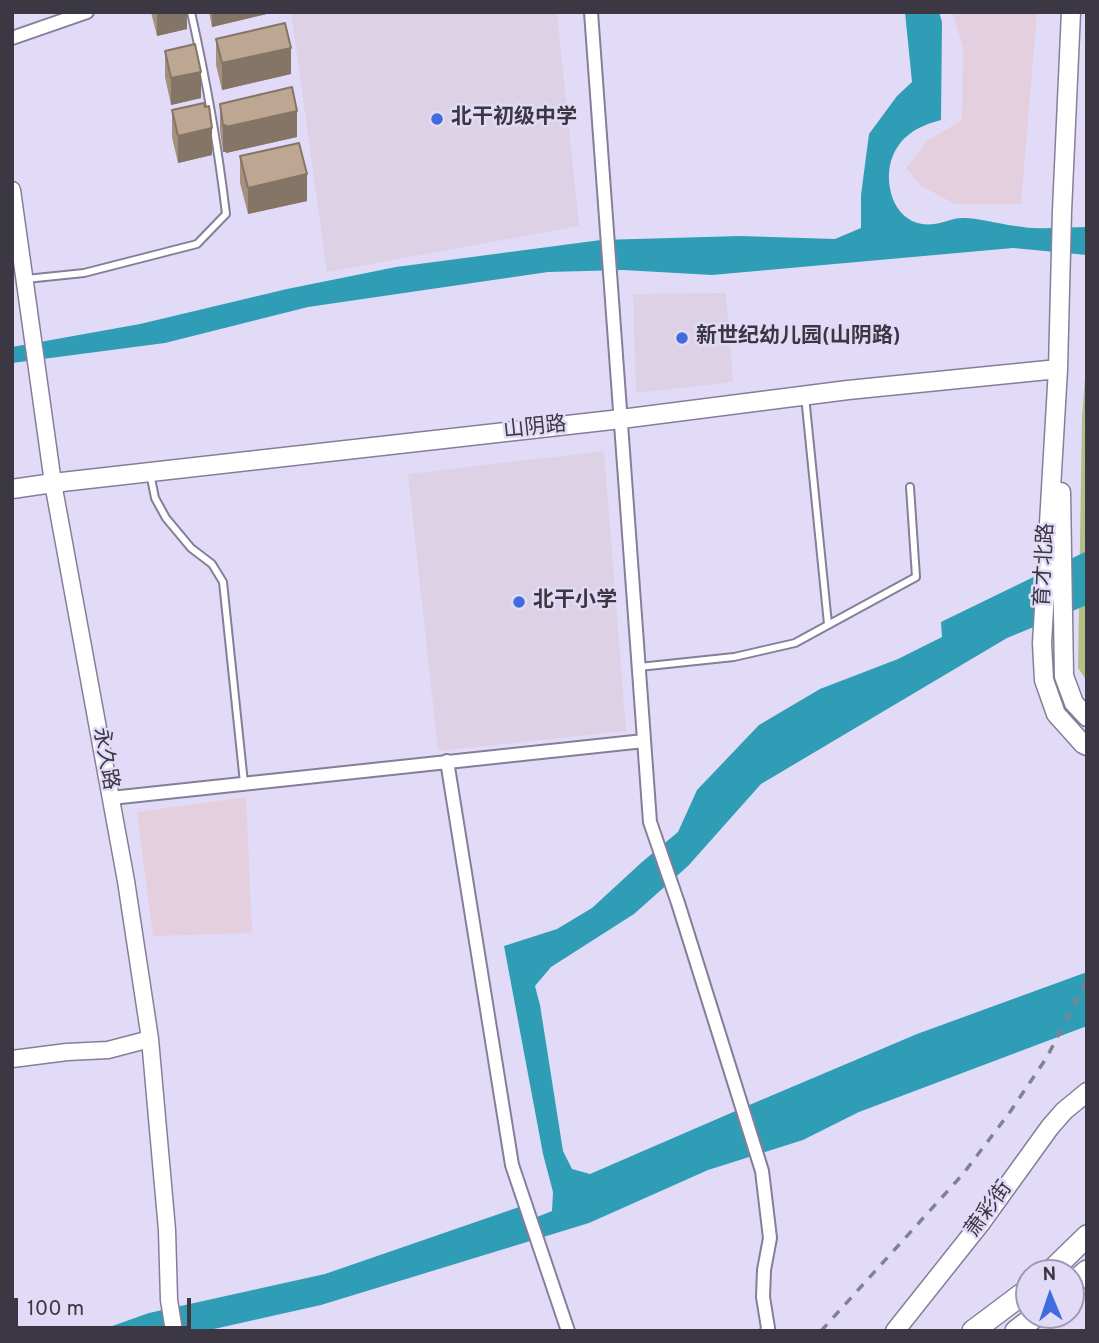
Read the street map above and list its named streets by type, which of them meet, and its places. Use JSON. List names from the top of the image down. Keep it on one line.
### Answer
{"streets":{"main road":["山阴路","育才北路","萧彩街"],"street":["永久路"]},"crossings":[["山阴路","育才北路"],["山阴路","永久路"]],"places":["北干初级中学","新世纪幼儿园(山阴路)","北干小学"],"scale_bar":"100 m","north":"top"}
